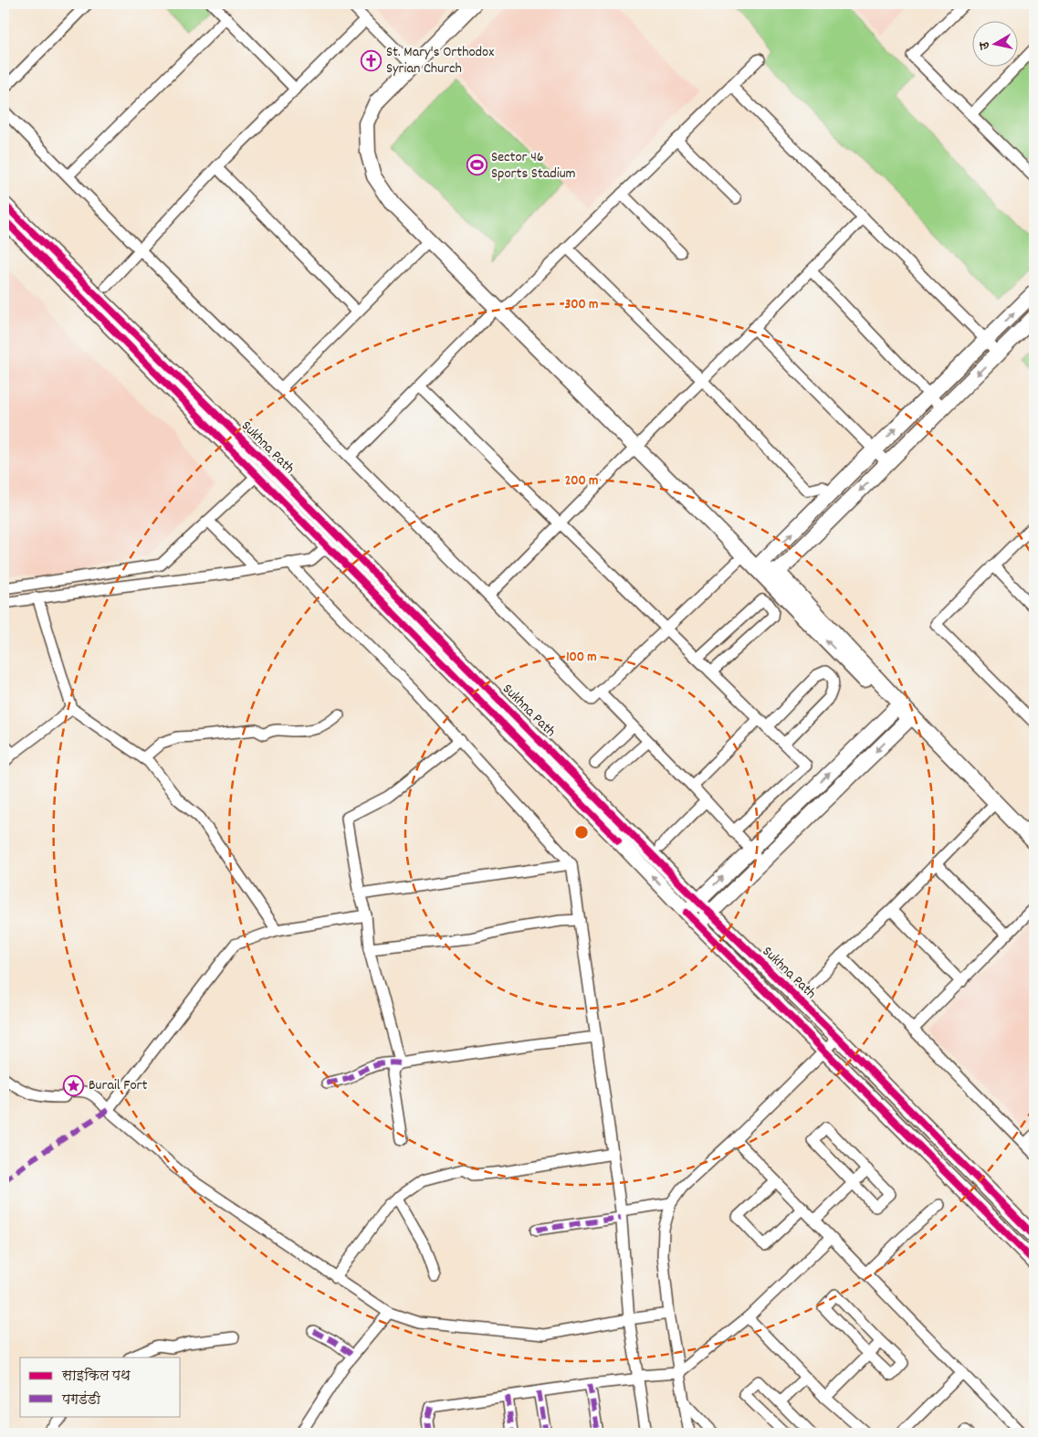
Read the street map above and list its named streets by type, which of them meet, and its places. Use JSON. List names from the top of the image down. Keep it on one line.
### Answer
{"streets":{"main road":["Sukhna Path"]},"places":{"church":["St. Mary's Orthodox Syrian Church"],"sports":["Sector 46 Sports Stadium"],"place":["Burail Fort"]},"legend":["साइकिल पथ","पगडंडी"],"north":"left","rings":["300 m","200 m","100 m"]}
